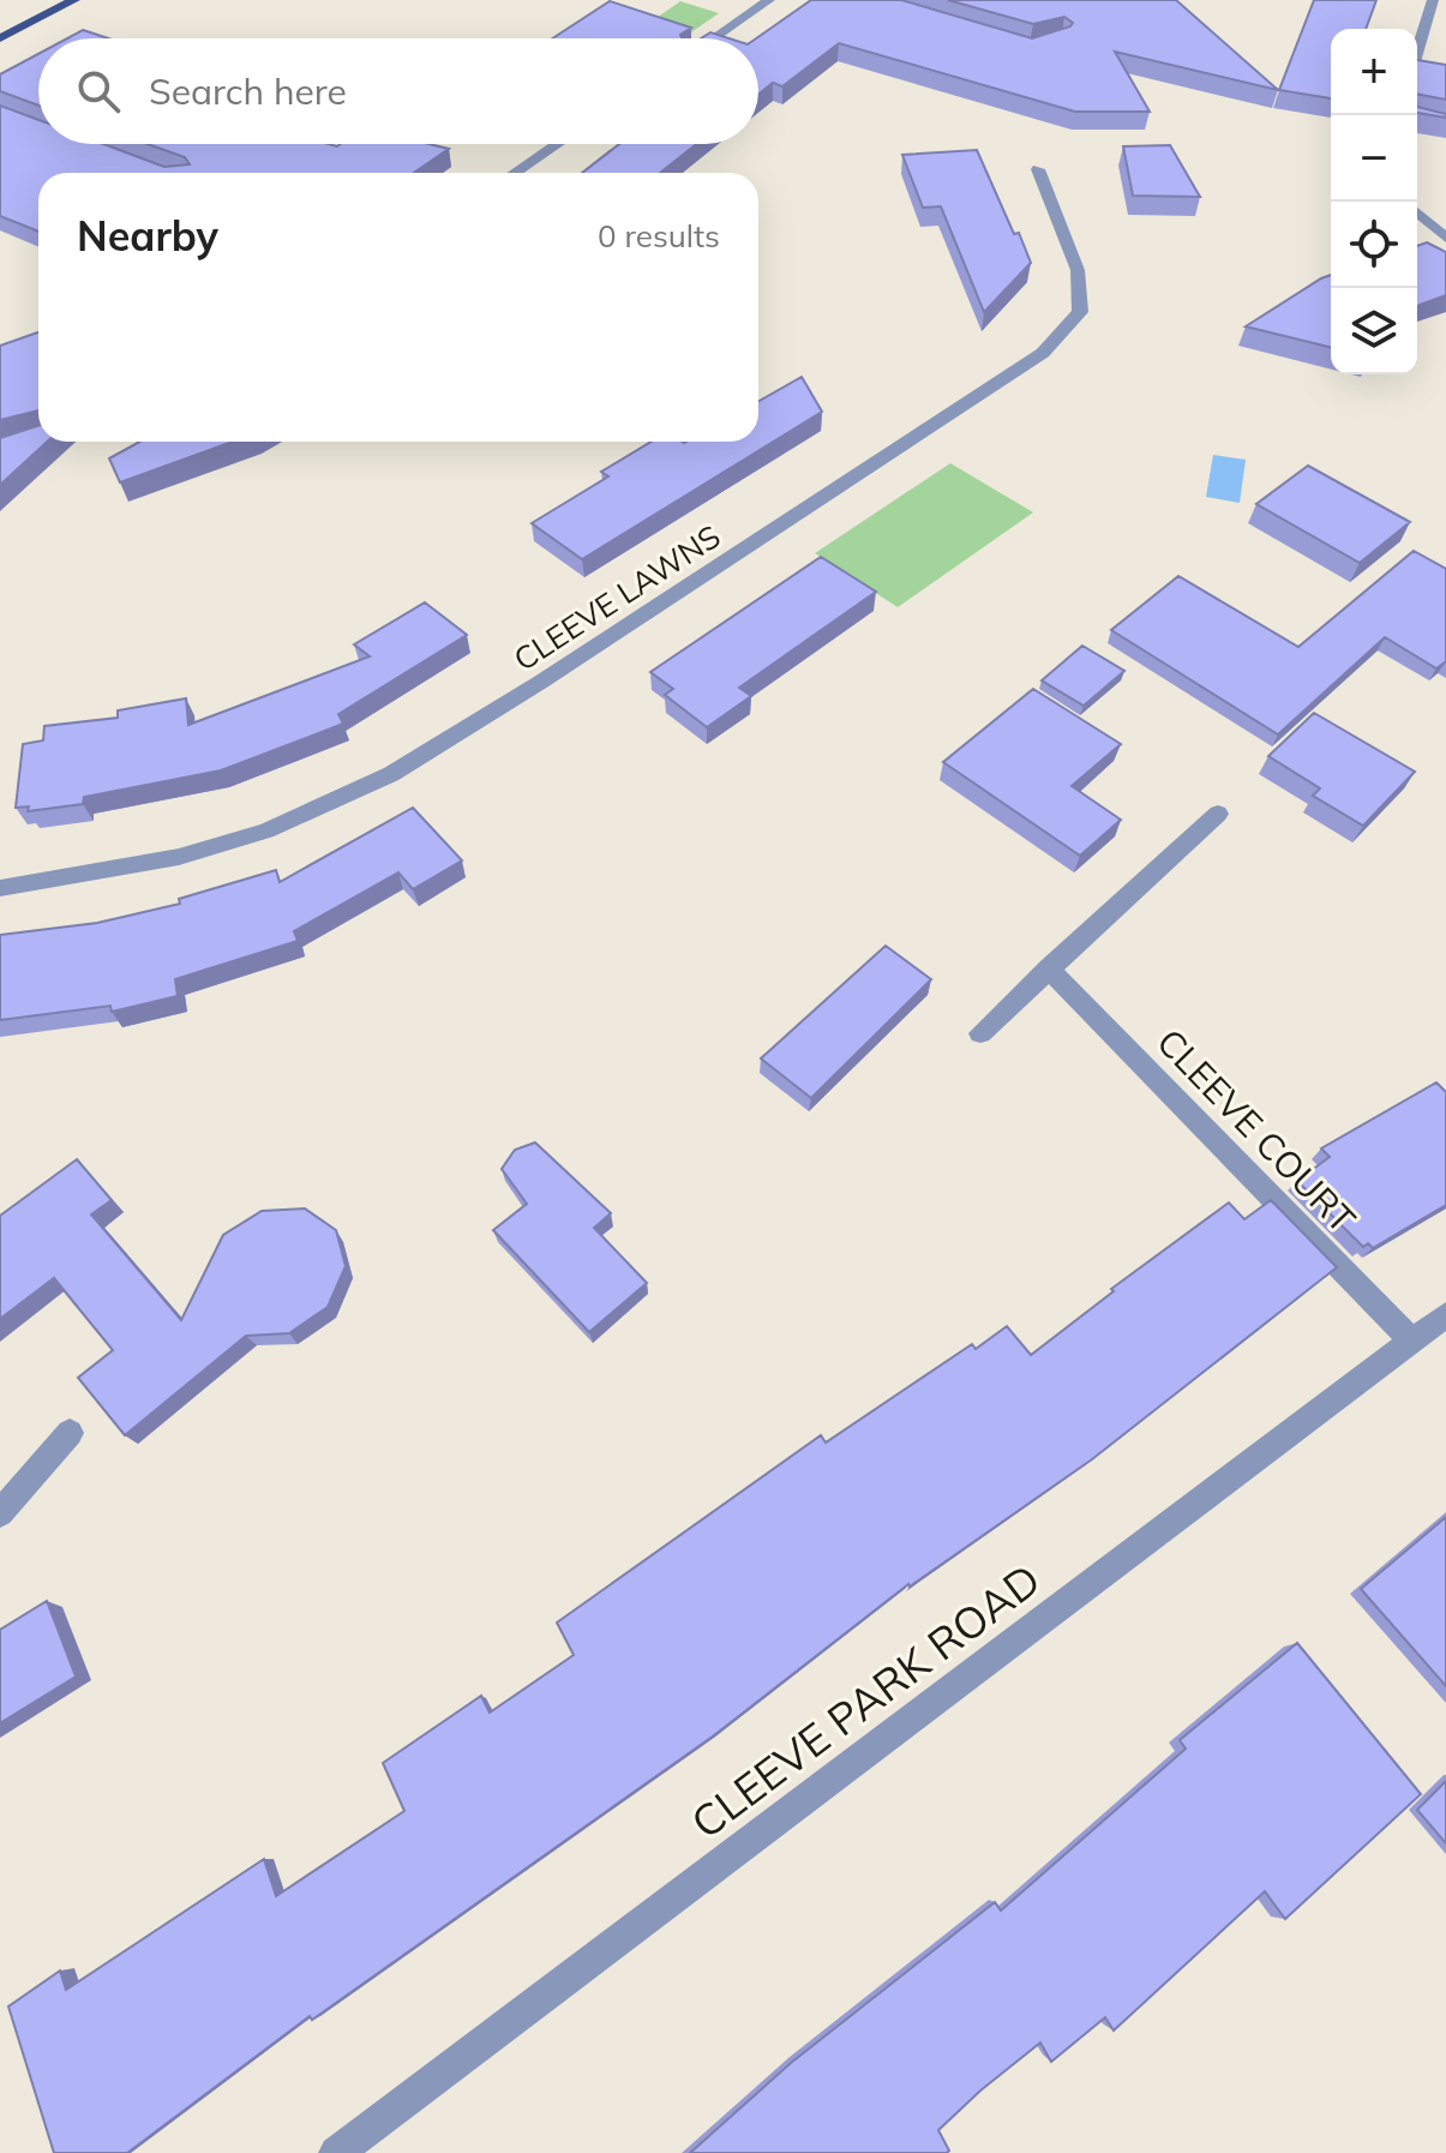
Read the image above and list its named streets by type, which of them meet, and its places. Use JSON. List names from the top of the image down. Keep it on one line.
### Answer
{"streets":{"street":["CLEEVE LAWNS","CLEEVE COURT","CLEEVE PARK ROAD"]},"crossings":[["CLEEVE COURT","CLEEVE PARK ROAD"]],"page":{"map_buttons":["+","−"],"search":"Search here","heading":["Nearby","0 results"]}}
